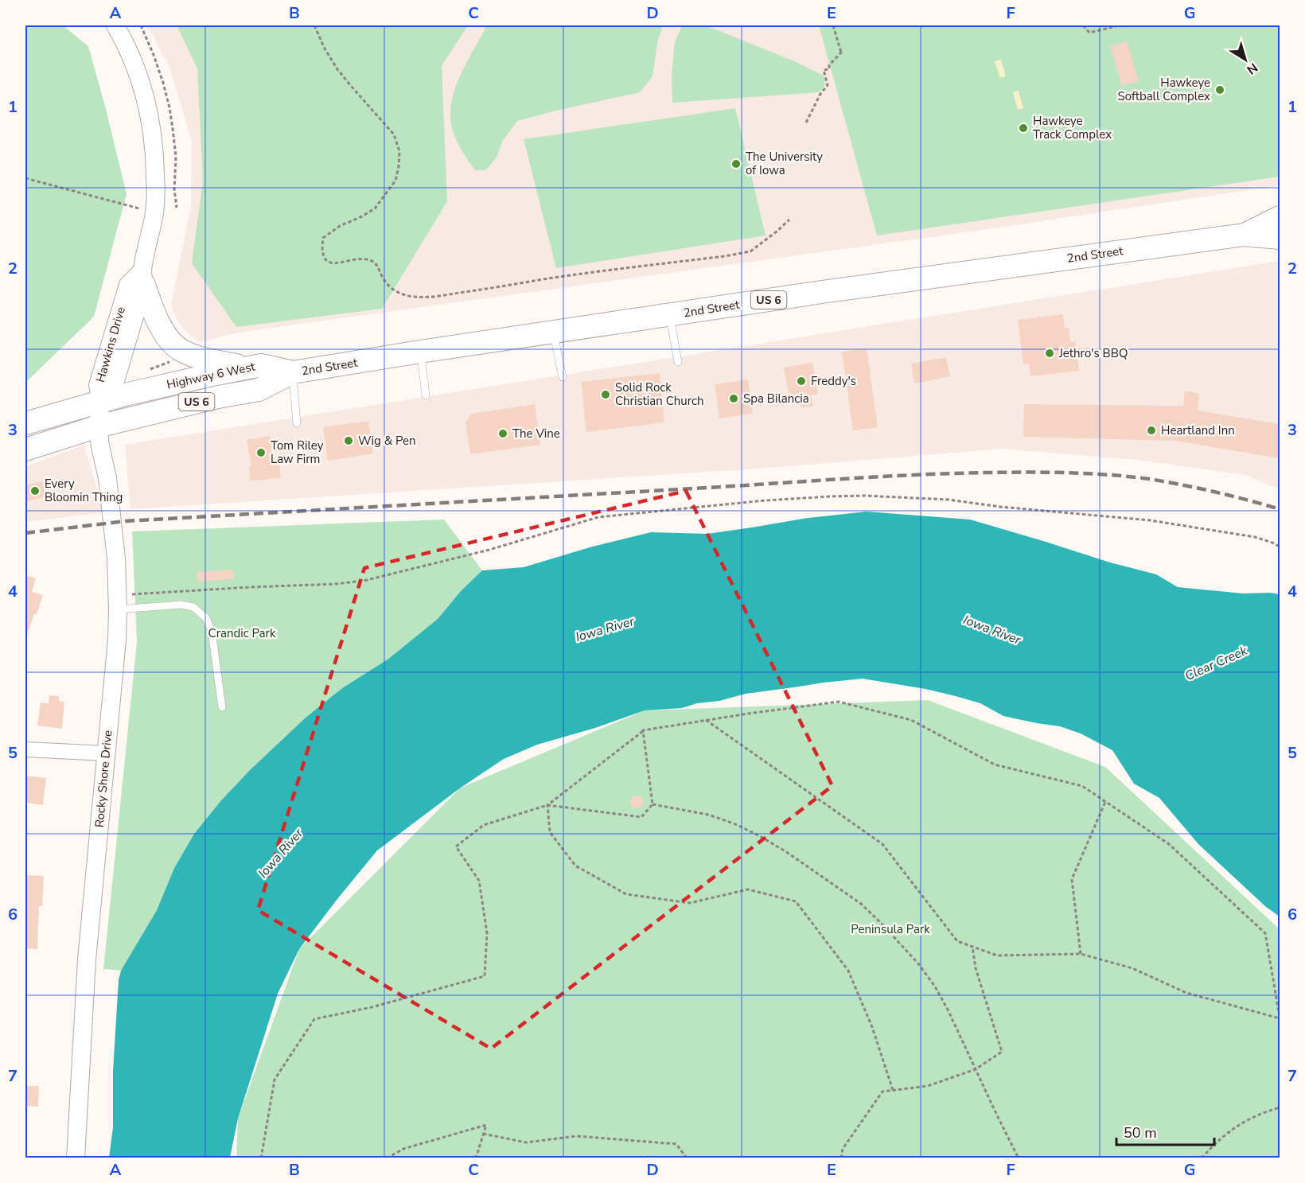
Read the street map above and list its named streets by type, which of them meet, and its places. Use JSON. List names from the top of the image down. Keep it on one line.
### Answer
{"streets":{"main road":["2nd Street","US 6","Highway 6 West"],"street":["Hawkins Drive","Rocky Shore Drive"]},"crossings":[["2nd Street","Highway 6 West"],["Hawkins Drive","Highway 6 West"],["Hawkins Drive","Rocky Shore Drive"],["Highway 6 West","Rocky Shore Drive"]],"water":["Iowa River","Clear Creek"],"parks":["Crandic Park","Peninsula Park"],"places":["Hawkeye Softball Complex","Hawkeye Track Complex","The University of Iowa","Jethro's BBQ","Freddy's","Solid Rock Christian Church","Spa Bilancia","Heartland Inn","The Vine","Wig & Pen","Tom Riley Law Firm","Every Bloomin Thing"],"scale_bar":"50 m","north":"bottom right","grid":{"columns":["A","B","C","D","E","F","G"],"rows":["1","2","3","4","5","6","7"]}}
